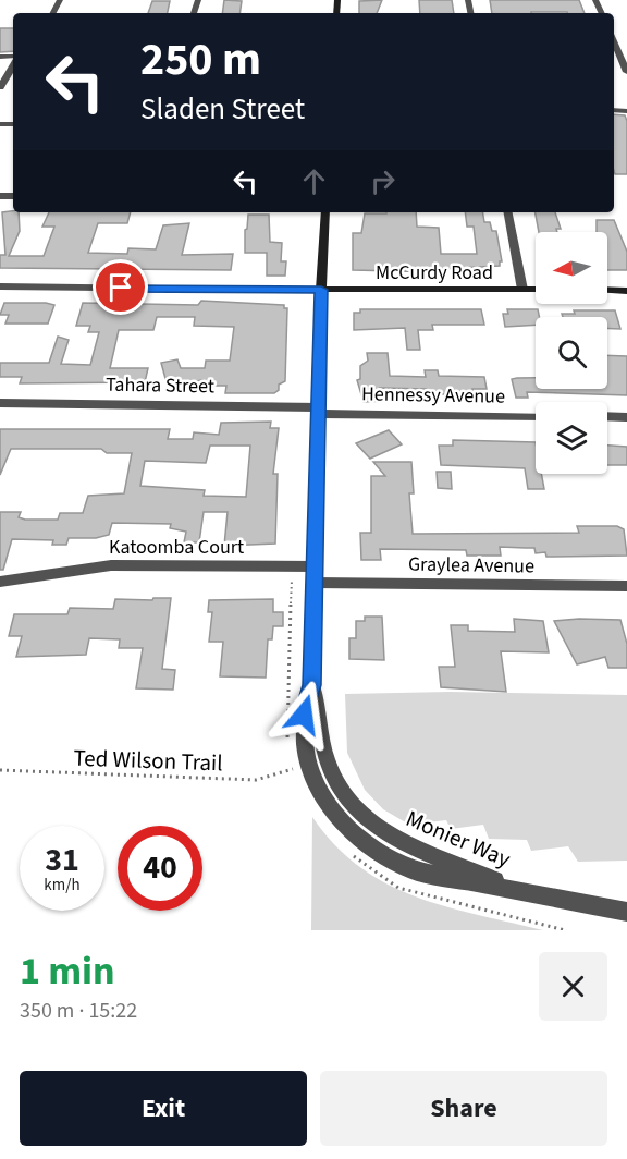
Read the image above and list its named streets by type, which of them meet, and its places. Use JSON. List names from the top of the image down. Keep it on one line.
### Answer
{"streets":{"main road":["McCurdy Road"],"street":["Tahara Street","Hennessy Avenue","Katoomba Court","Graylea Avenue","Monier Way"],"path":["Ted Wilson Trail"]},"crossings":[["McCurdy Road","Monier Way"],["Tahara Street","Hennessy Avenue"],["Tahara Street","Monier Way"],["Hennessy Avenue","Monier Way"],["Katoomba Court","Monier Way"],["Graylea Avenue","Monier Way"]],"north":"left","page":{"turn":["250 m","Sladen Street"],"speed":"31 km/h","limit":"40","heading":["1 min","350 m · 15:22"],"buttons":["Exit","Share"]}}
